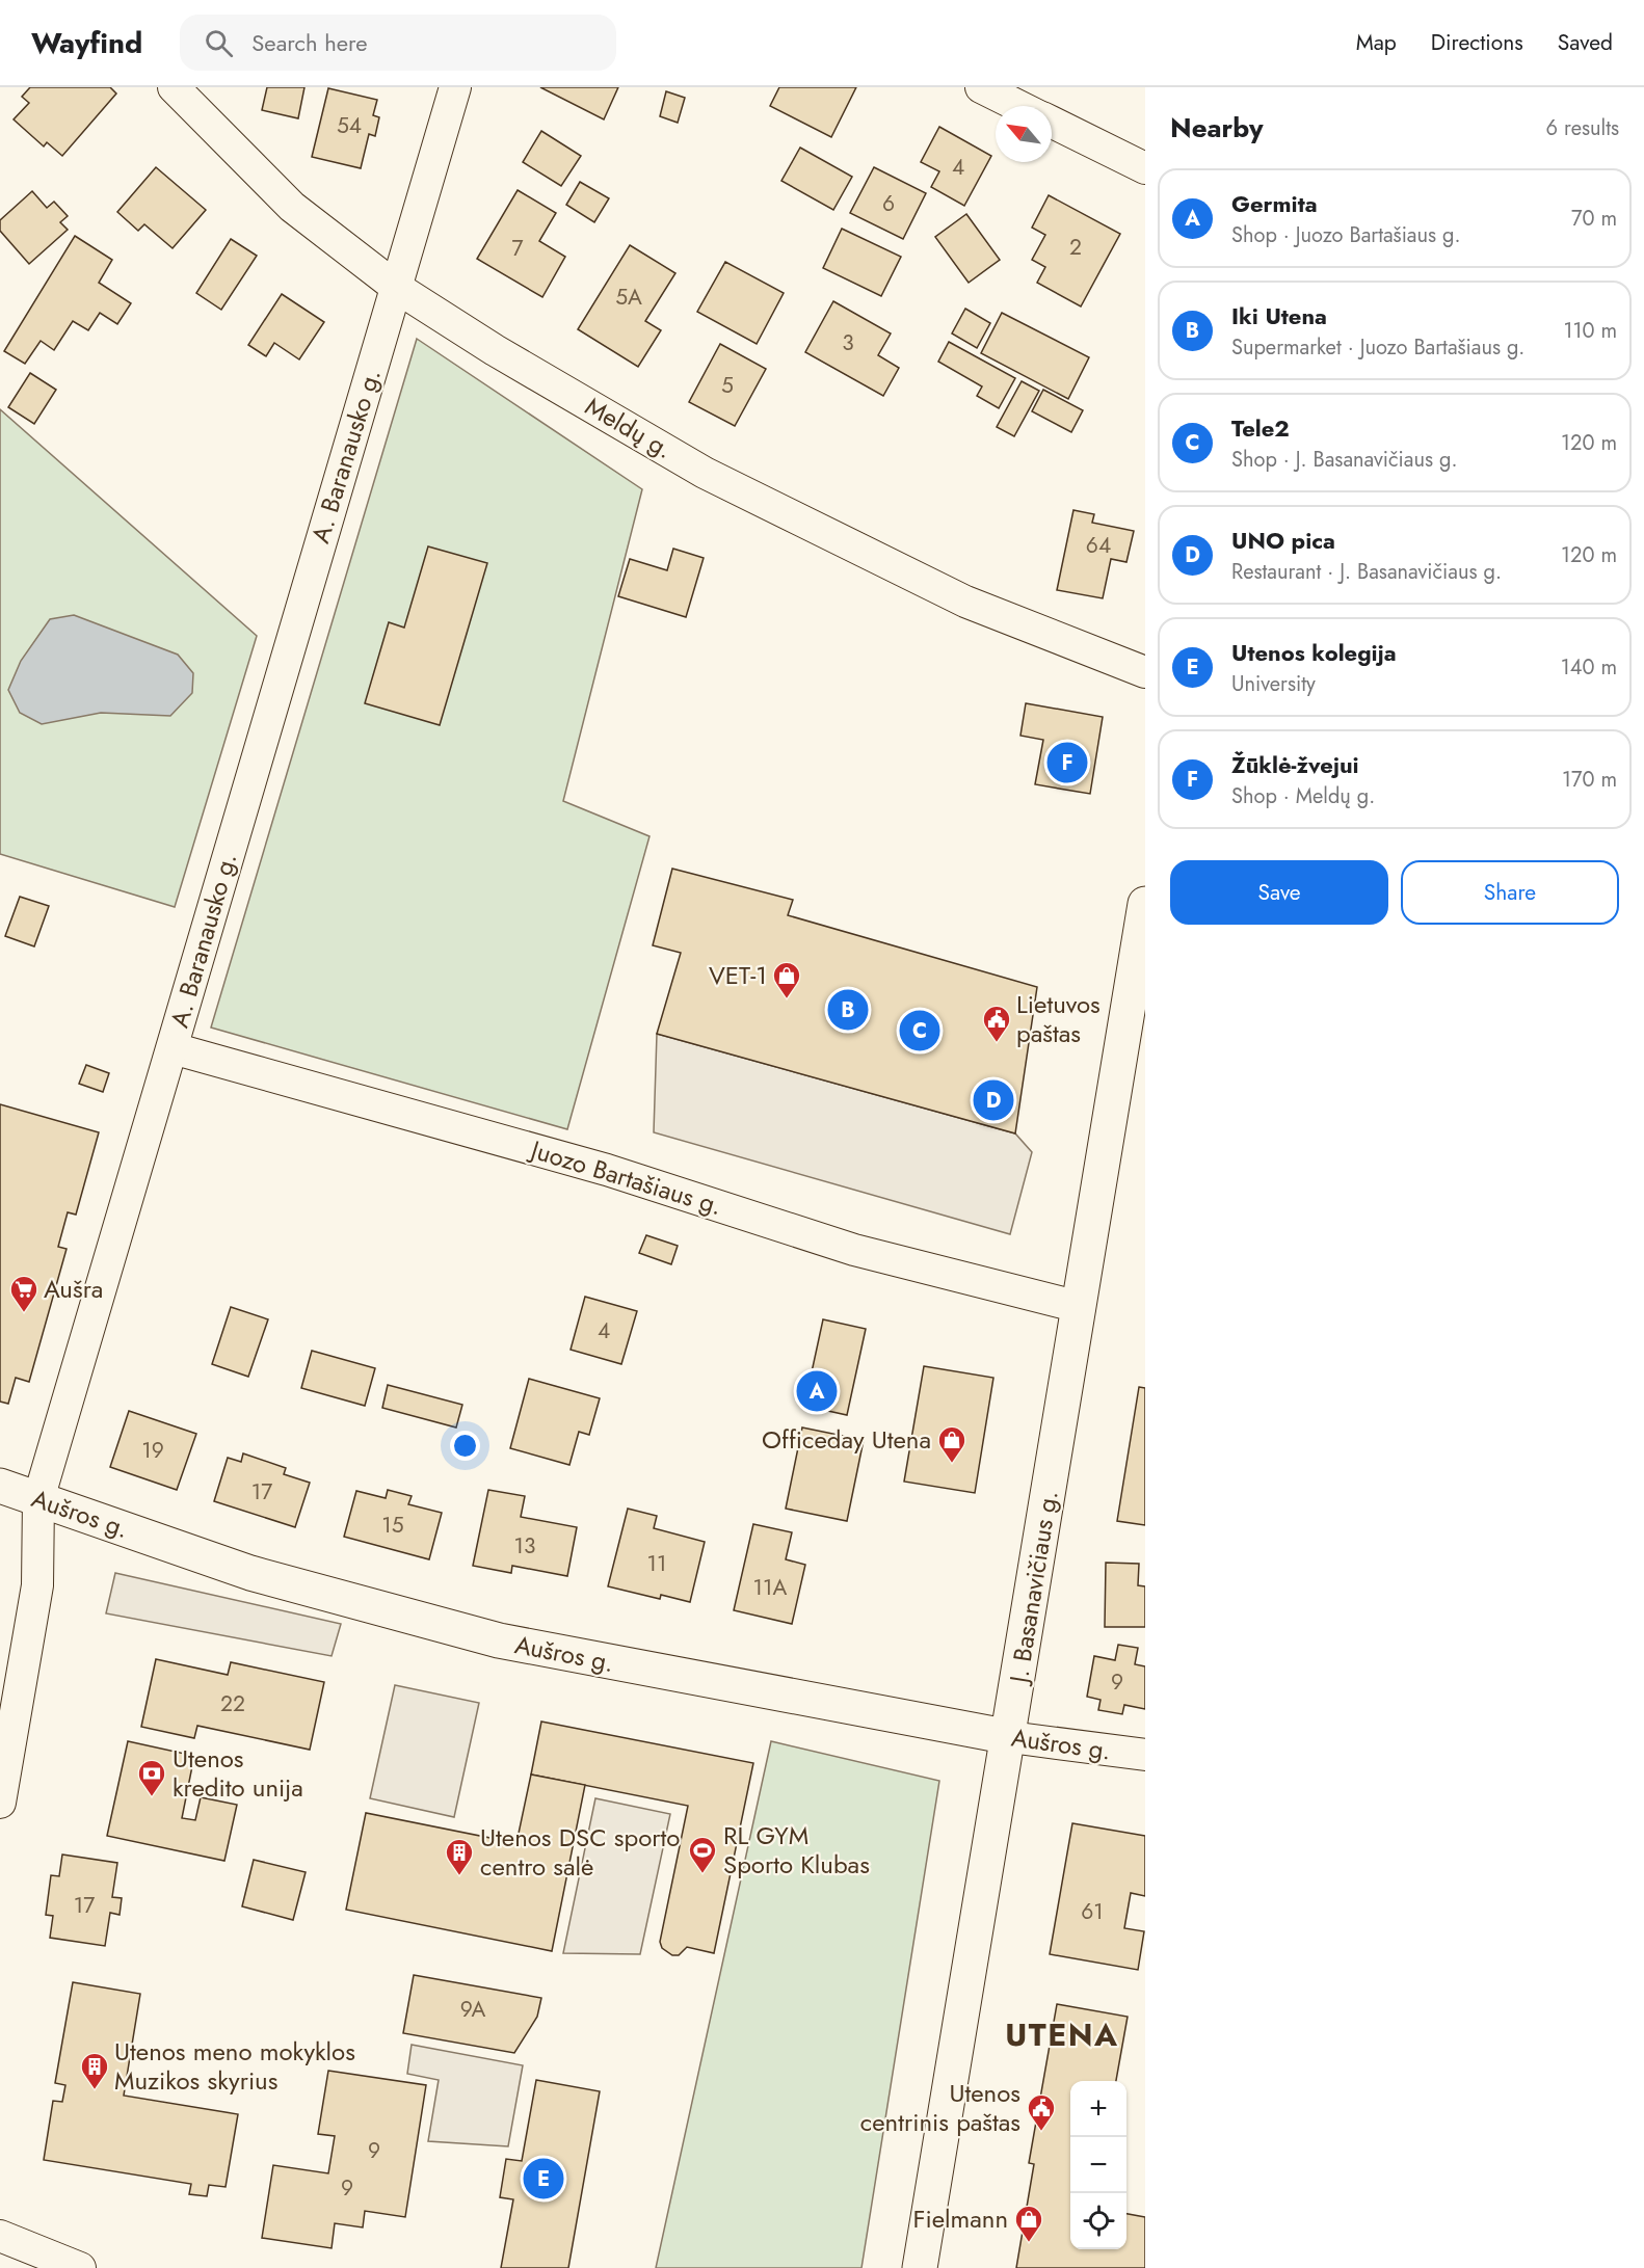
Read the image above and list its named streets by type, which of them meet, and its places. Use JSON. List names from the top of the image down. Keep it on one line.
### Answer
{"streets":{"main road":["Aušros g.","J. Basanavičiaus g."],"street":["Meldų g.","A. Baranausko g.","Juozo Bartašiaus g."]},"crossings":[["Meldų g.","A. Baranausko g."],["A. Baranausko g.","Juozo Bartašiaus g."],["A. Baranausko g.","Aušros g."],["Juozo Bartašiaus g.","J. Basanavičiaus g."],["Aušros g.","J. Basanavičiaus g."]],"districts":["UTENA"],"places":{"shop":["VET-1","Officeday Utena","Fielmann"],"public building":["Lietuvos paštas","Utenos centrinis paštas"],"supermarket":["Aušra"],"bank":["Utenos kredito unija"],"sports":["RL GYM Sporto Klubas"],"building":["Utenos DSC sporto centro salė","Utenos meno mokyklos Muzikos skyrius"]},"house_numbers":["54","4","6","2","7","5A","3","5","64","4","19","17","15","13","11","11A","9","22","17","61","9A","9","9"],"north":"top left","page":{"header":"Wayfind","search":"Search here","nav":["Map","Directions","Saved"],"heading":["Nearby","6 results"],"list":[{"mark":"A","name":"Germita","note":"Shop · Juozo Bartašiaus g.","value":"70 m"},{"mark":"B","name":"Iki Utena","note":"Supermarket · Juozo Bartašiaus g.","value":"110 m"},{"mark":"C","name":"Tele2","note":"Shop · J. Basanavičiaus g.","value":"120 m"},{"mark":"D","name":"UNO pica","note":"Restaurant · J. Basanavičiaus g.","value":"120 m"},{"mark":"E","name":"Utenos kolegija","note":"University","value":"140 m"},{"mark":"F","name":"Žūklė-žvejui","note":"Shop · Meldų g.","value":"170 m"}],"pins":["F","B","C","D","A","E"],"buttons":["Save","Share"],"map_buttons":["+","−"]}}
